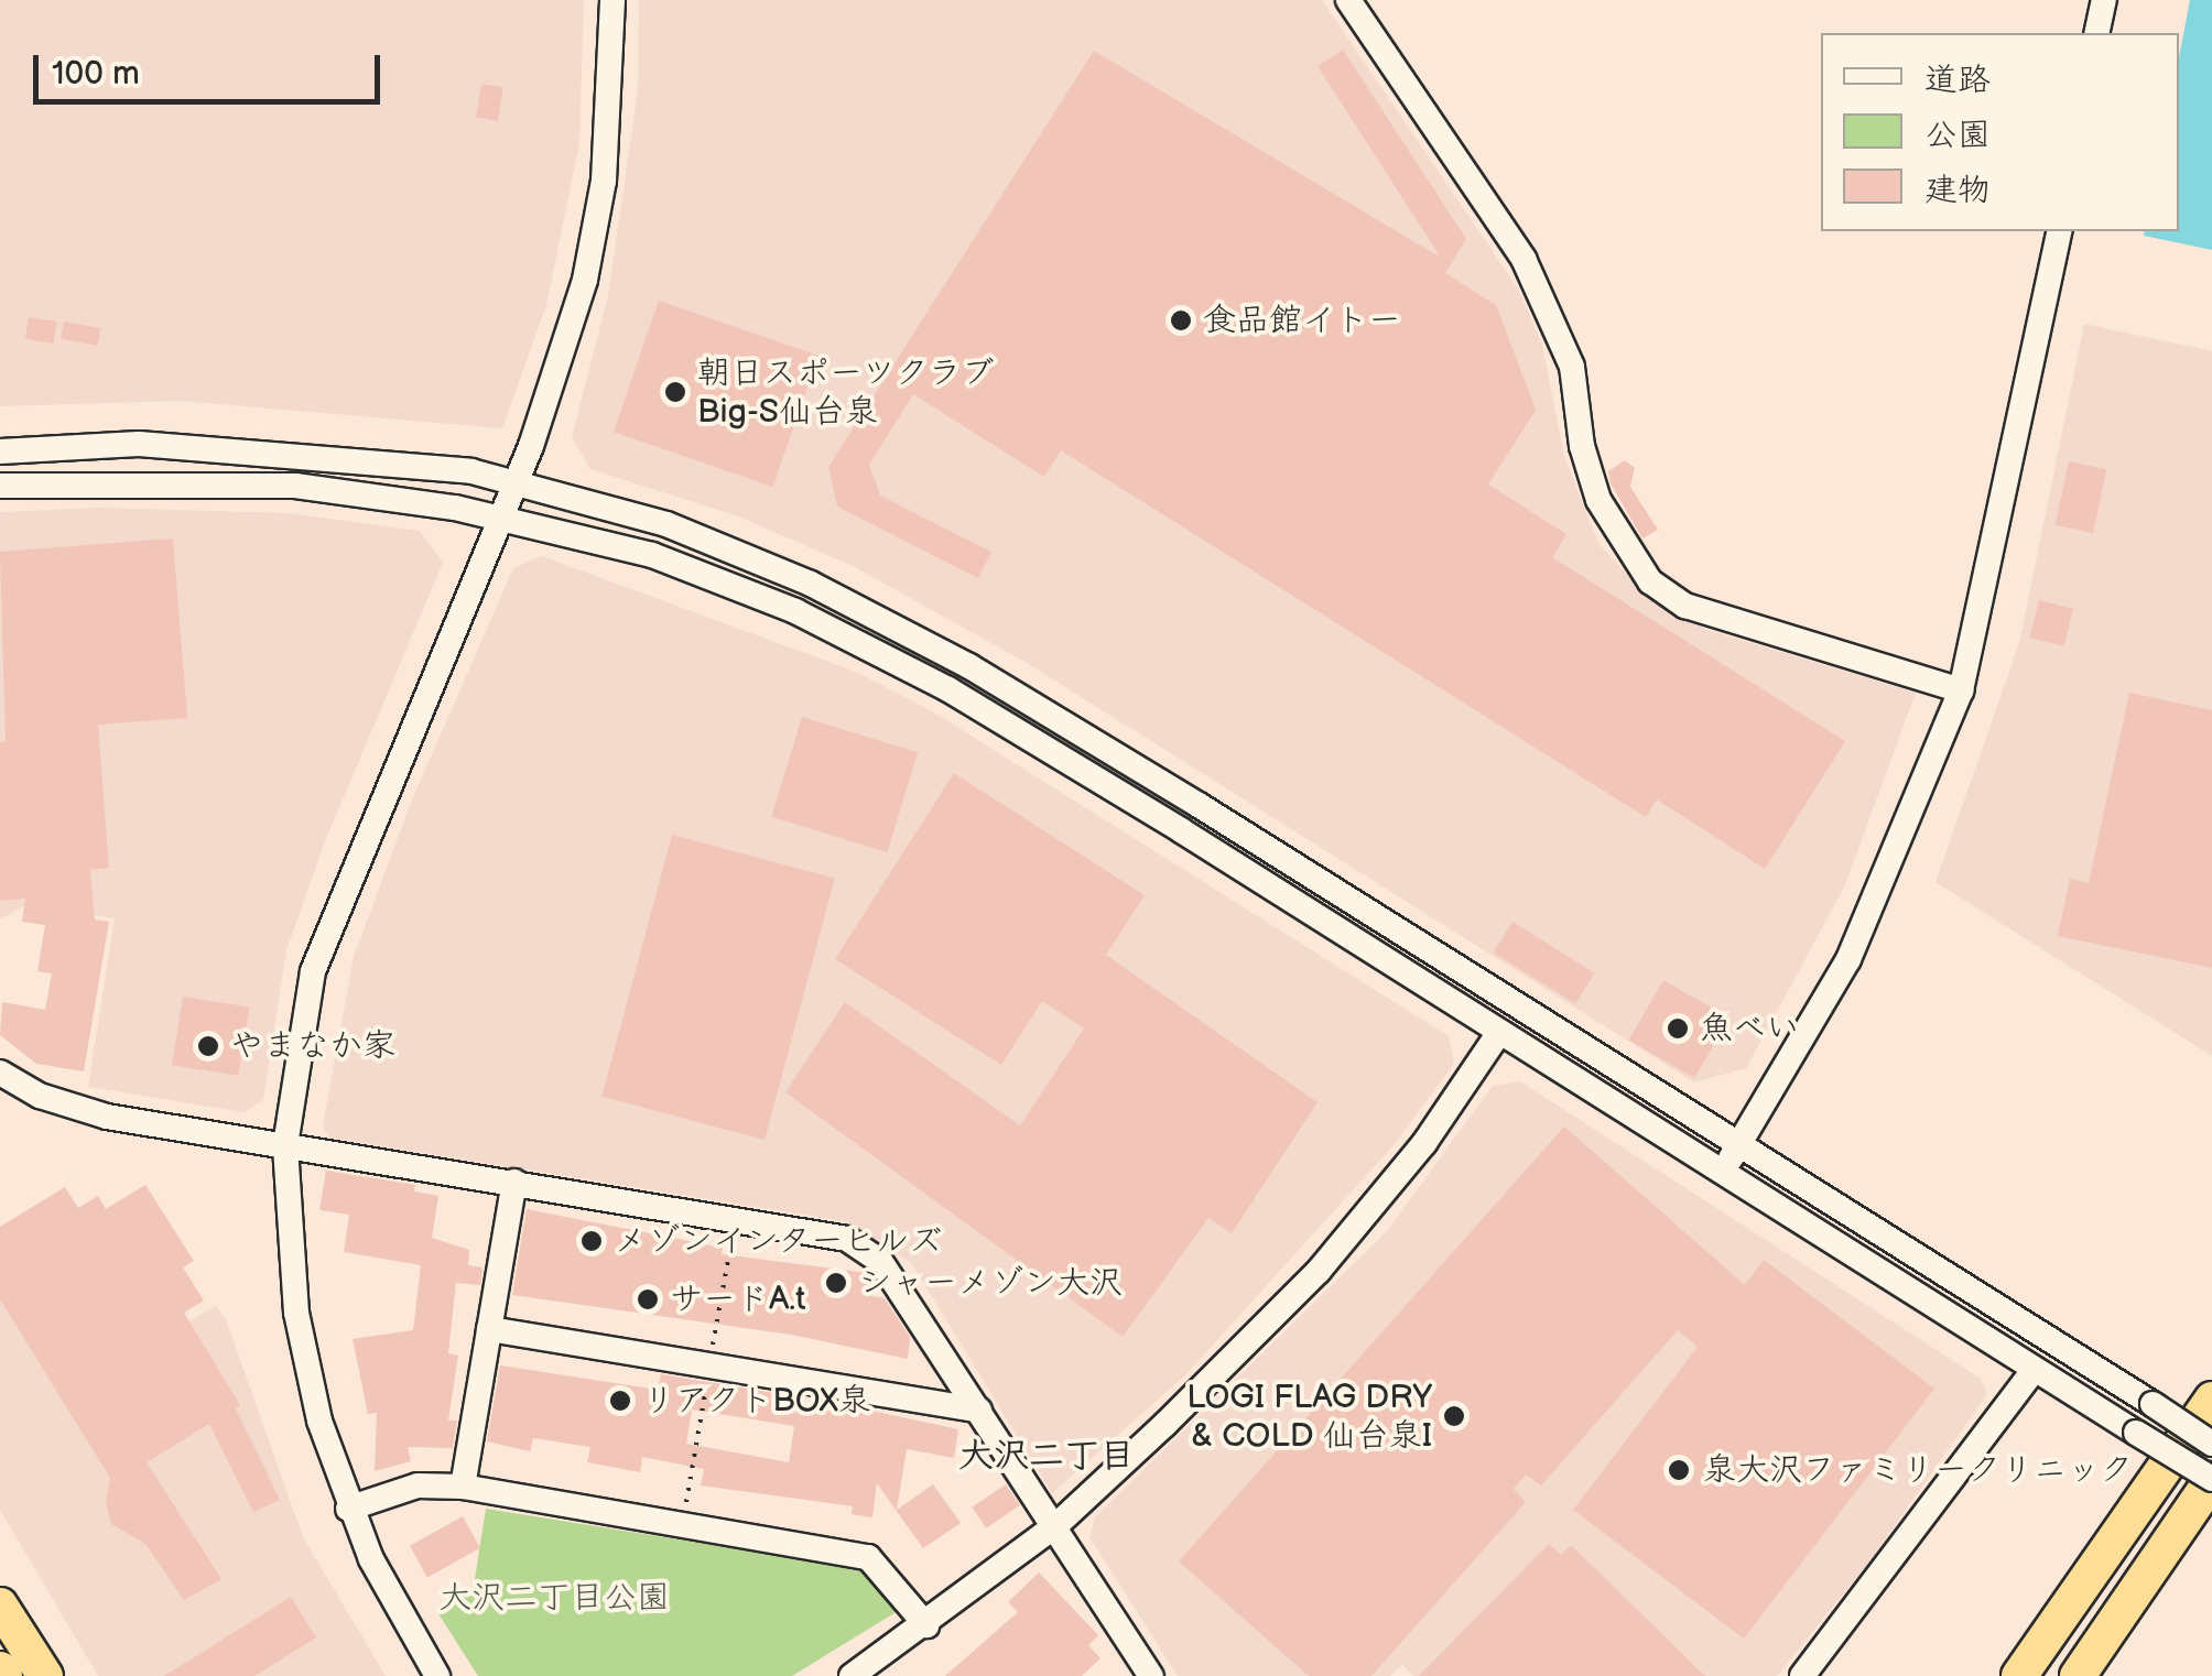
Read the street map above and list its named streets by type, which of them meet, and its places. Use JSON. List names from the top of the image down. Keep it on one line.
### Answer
{"districts":["大沢二丁目"],"parks":["大沢二丁目公園"],"places":["食品館イトー","朝日スポーツクラブ Big-S仙台泉","魚べい","やまなか家","メゾンインターヒルズ","シャーメゾン大沢","サードA.t","リアクトBOX泉","LOGI FLAG DRY & COLD 仙台泉I","泉大沢ファミリークリニック"],"legend":["道路","公園","建物"],"scale_bar":"100 m"}
